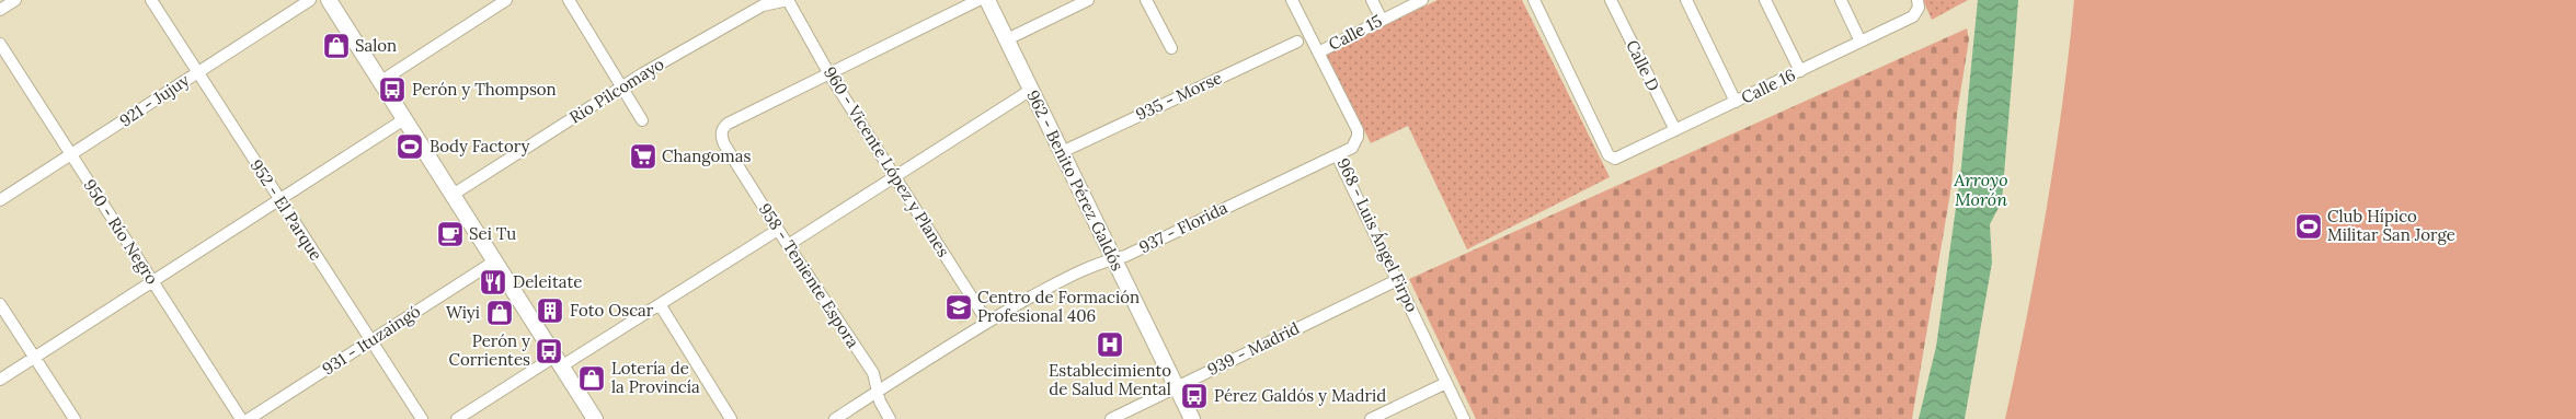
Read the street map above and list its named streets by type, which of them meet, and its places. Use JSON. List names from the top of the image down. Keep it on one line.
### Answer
{"streets":{"main road":["962 - Benito Pérez Galdós"],"street":["Calle 15","Calle D","Calle 16","Rio Pilcomayo","935 - Morse","921 - Jujuy","960 - Vicente López y Planes","952 - El Parque","937 - Florida","950 - Río Negro","968 - Luis Ángel Firpo","958 - Teniente Espora","931 - Ituzaingó","939 - Madrid"]},"crossings":[["Calle 15","968 - Luis Ángel Firpo"],["Calle D","Calle 16"],["Rio Pilcomayo","960 - Vicente López y Planes"],["935 - Morse","962 - Benito Pérez Galdós"],["921 - Jujuy","952 - El Parque"],["921 - Jujuy","950 - Río Negro"],["960 - Vicente López y Planes","937 - Florida"],["960 - Vicente López y Planes","958 - Teniente Espora"],["962 - Benito Pérez Galdós","937 - Florida"],["962 - Benito Pérez Galdós","939 - Madrid"],["952 - El Parque","931 - Ituzaingó"],["937 - Florida","968 - Luis Ángel Firpo"],["937 - Florida","958 - Teniente Espora"],["968 - Luis Ángel Firpo","939 - Madrid"]],"water":["Arroyo Morón"],"places":{"shop":["Salon","Wiyi","Lotería de la Provincía"],"bus stop":["Perón y Thompson","Perón y Corrientes","Pérez Galdós y Madrid"],"sports":["Body Factory","Club Hípico Militar San Jorge"],"supermarket":["Changomas"],"cafe":["Sei Tu"],"restaurant":["Deleitate"],"school or university":["Centro de Formación Profesional 406"],"building":["Foto Oscar"],"hospital":["Establecimiento de Salud Mental"]}}
